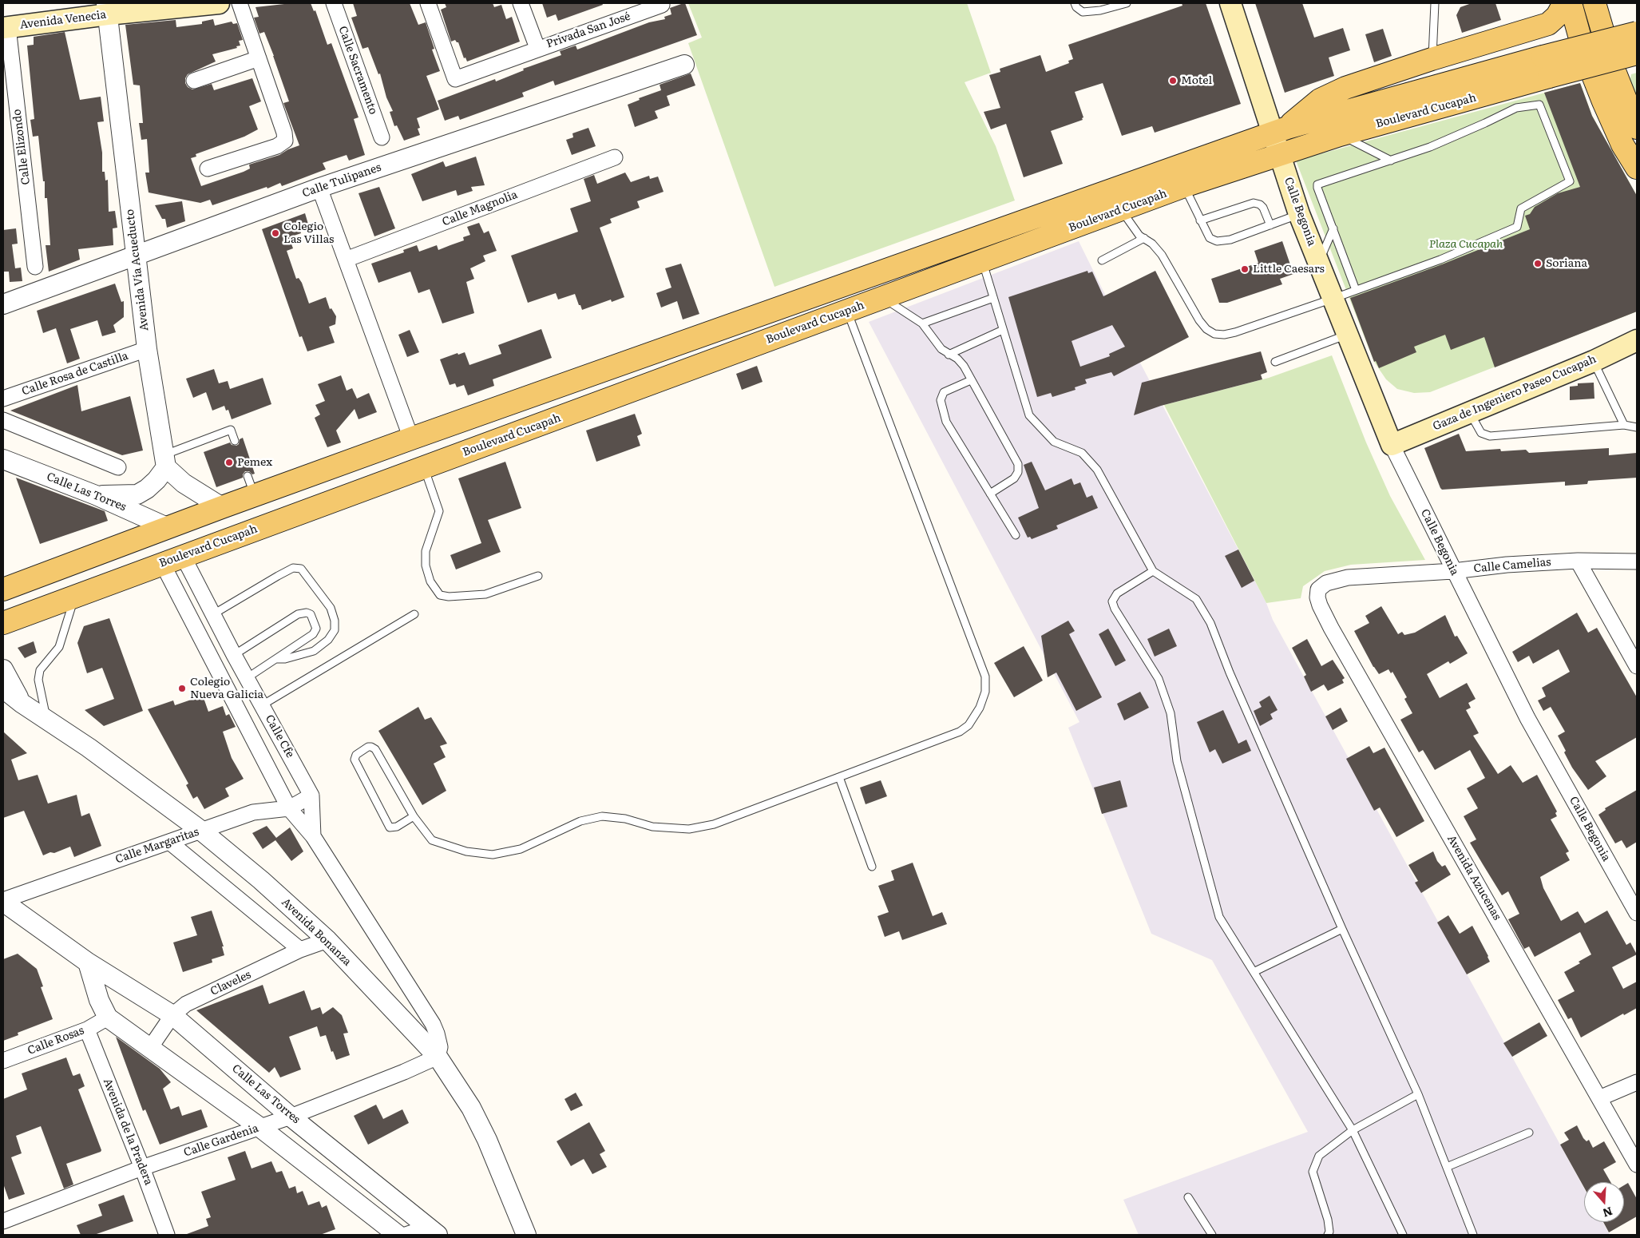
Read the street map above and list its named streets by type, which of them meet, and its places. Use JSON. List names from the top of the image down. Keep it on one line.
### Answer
{"streets":{"main road":["Avenida Venecia","Boulevard Cucapah","Calle Begonia","Gaza de Ingeniero Paseo Cucapah"],"street":["Privada San José","Calle Sacramento","Calle Elizondo","Calle Tulipanes","Calle Magnolia","Avenida Vía Acueducto","Calle Rosa de Castilla","Calle Las Torres","Calle Camelias","Calle Cfe","Calle Margaritas","Avenida Azucenas","Avenida Bonanza","Claveles","Calle Rosas","Avenida de la Pradera","Calle Gardenia"]},"crossings":[["Avenida Venecia","Calle Elizondo"],["Avenida Venecia","Avenida Vía Acueducto"],["Boulevard Cucapah","Calle Begonia"],["Boulevard Cucapah","Calle Las Torres"],["Boulevard Cucapah","Calle Cfe"],["Calle Tulipanes","Avenida Vía Acueducto"],["Calle Begonia","Gaza de Ingeniero Paseo Cucapah"],["Calle Begonia","Calle Camelias"],["Avenida Vía Acueducto","Calle Rosa de Castilla"],["Calle Las Torres","Calle Margaritas"],["Calle Las Torres","Claveles"],["Calle Las Torres","Calle Gardenia"],["Calle Camelias","Avenida Azucenas"],["Calle Cfe","Calle Margaritas"],["Calle Margaritas","Avenida Bonanza"],["Avenida Bonanza","Claveles"],["Avenida Bonanza","Calle Gardenia"],["Calle Rosas","Avenida de la Pradera"],["Avenida de la Pradera","Calle Gardenia"]],"parks":["Plaza Cucapah"],"places":["Motel","Colegio Las Villas","Soriana","Little Caesars","Pemex","Colegio Nueva Galicia"],"north":"bottom"}
